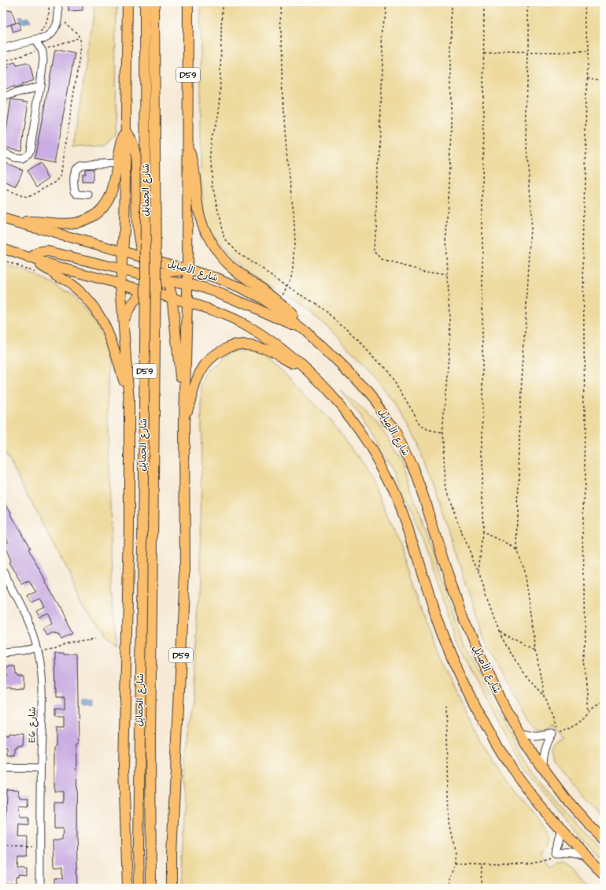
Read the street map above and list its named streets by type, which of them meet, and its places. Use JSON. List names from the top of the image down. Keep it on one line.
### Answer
{"streets":{"main road":["D59","شارع الجمايل","شارع الأصايل"],"street":["E6 شارع"]},"crossings":[["D59","شارع الأصايل"]]}
